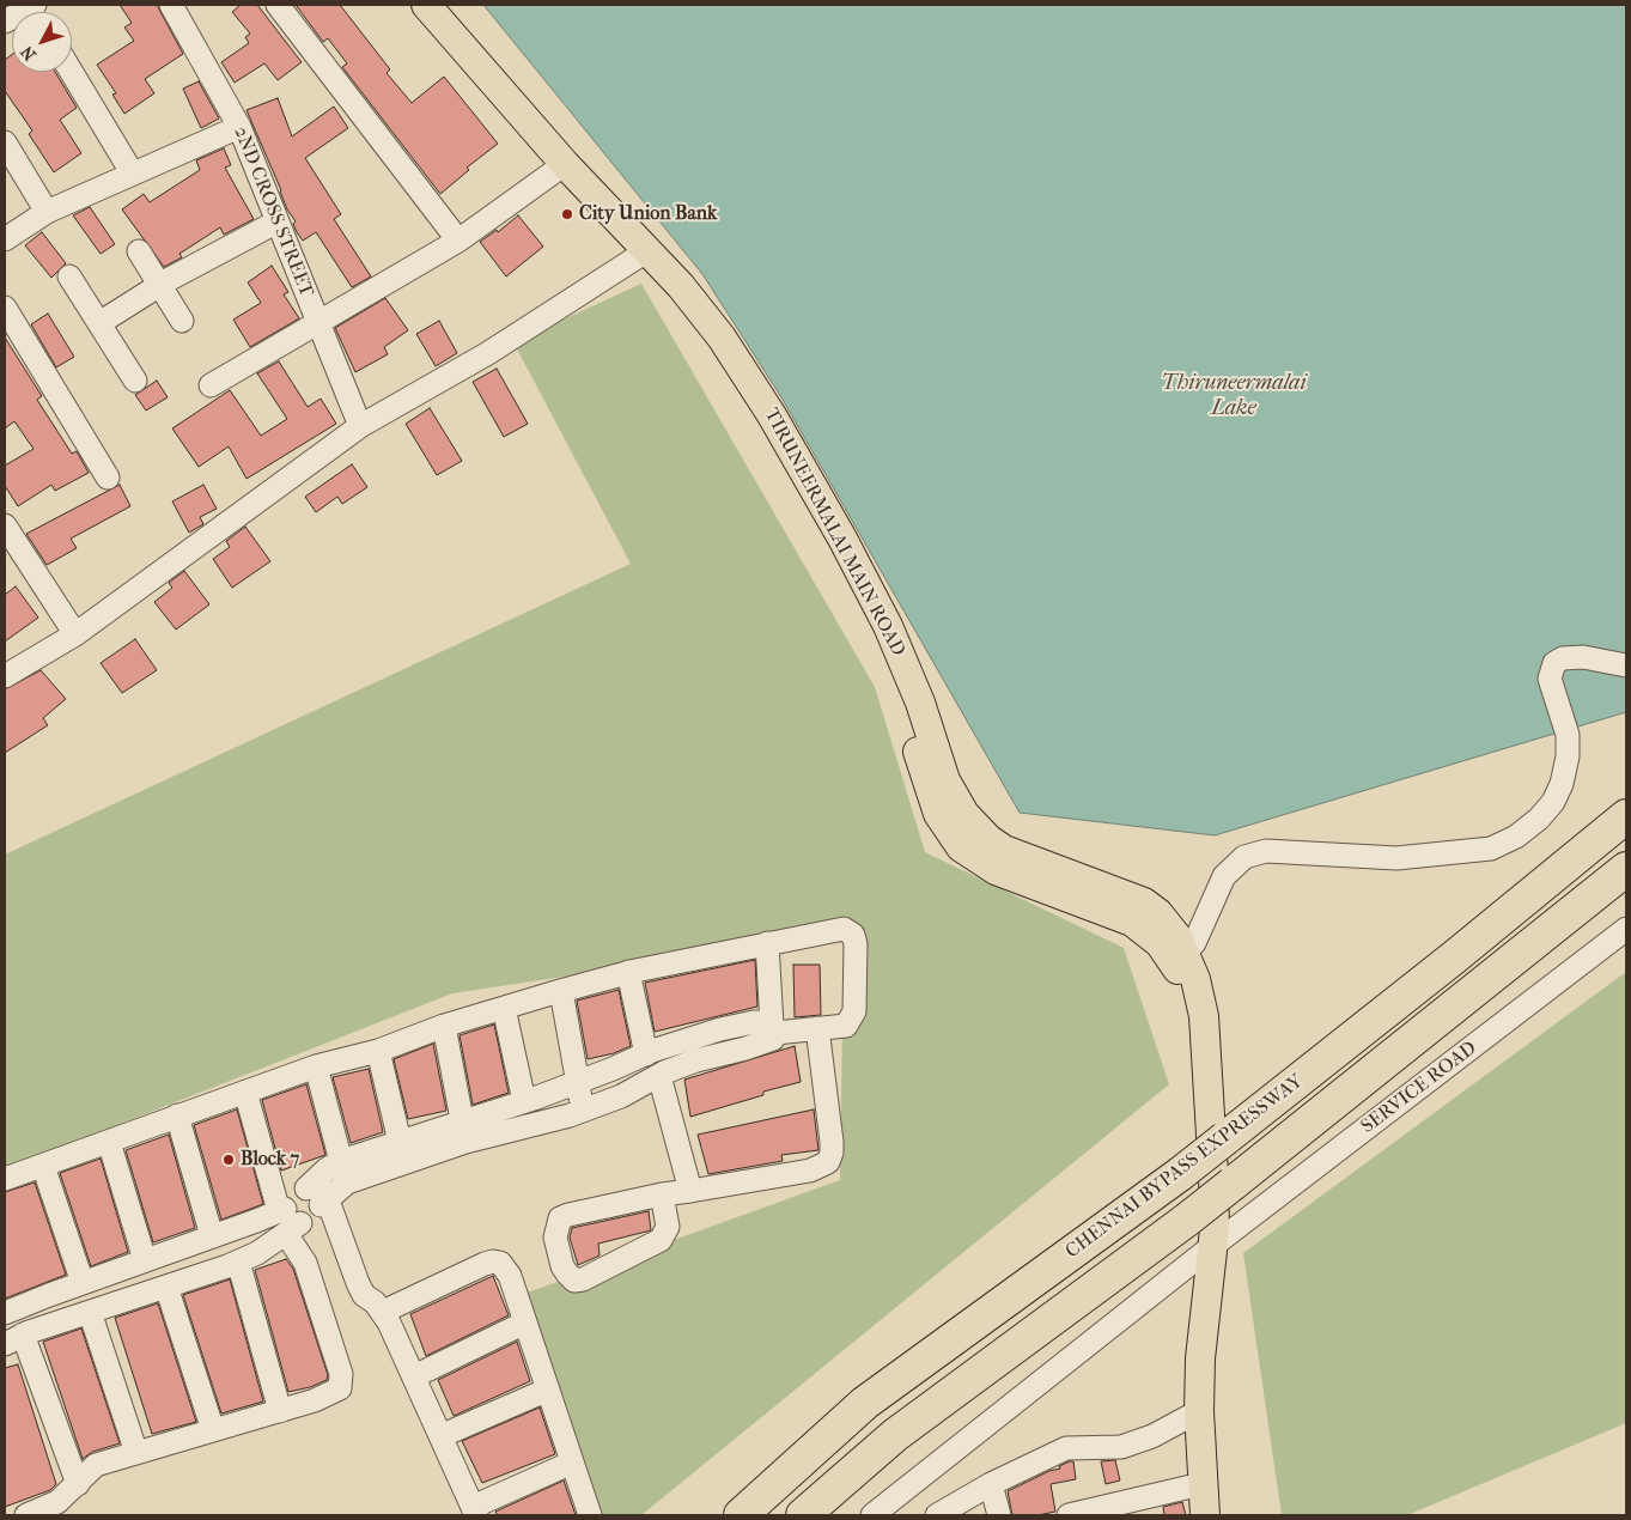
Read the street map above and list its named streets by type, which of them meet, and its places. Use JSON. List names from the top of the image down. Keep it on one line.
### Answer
{"streets":{"highway":["CHENNAI BYPASS EXPRESSWAY"],"main road":["TIRUNEERMALAI MAIN ROAD"],"street":["2ND CROSS STREET","SERVICE ROAD"]},"crossings":[["TIRUNEERMALAI MAIN ROAD","SERVICE ROAD"]],"water":["Thiruneermalai Lake"],"places":["City Union Bank","Block 7"],"north":"bottom left"}
